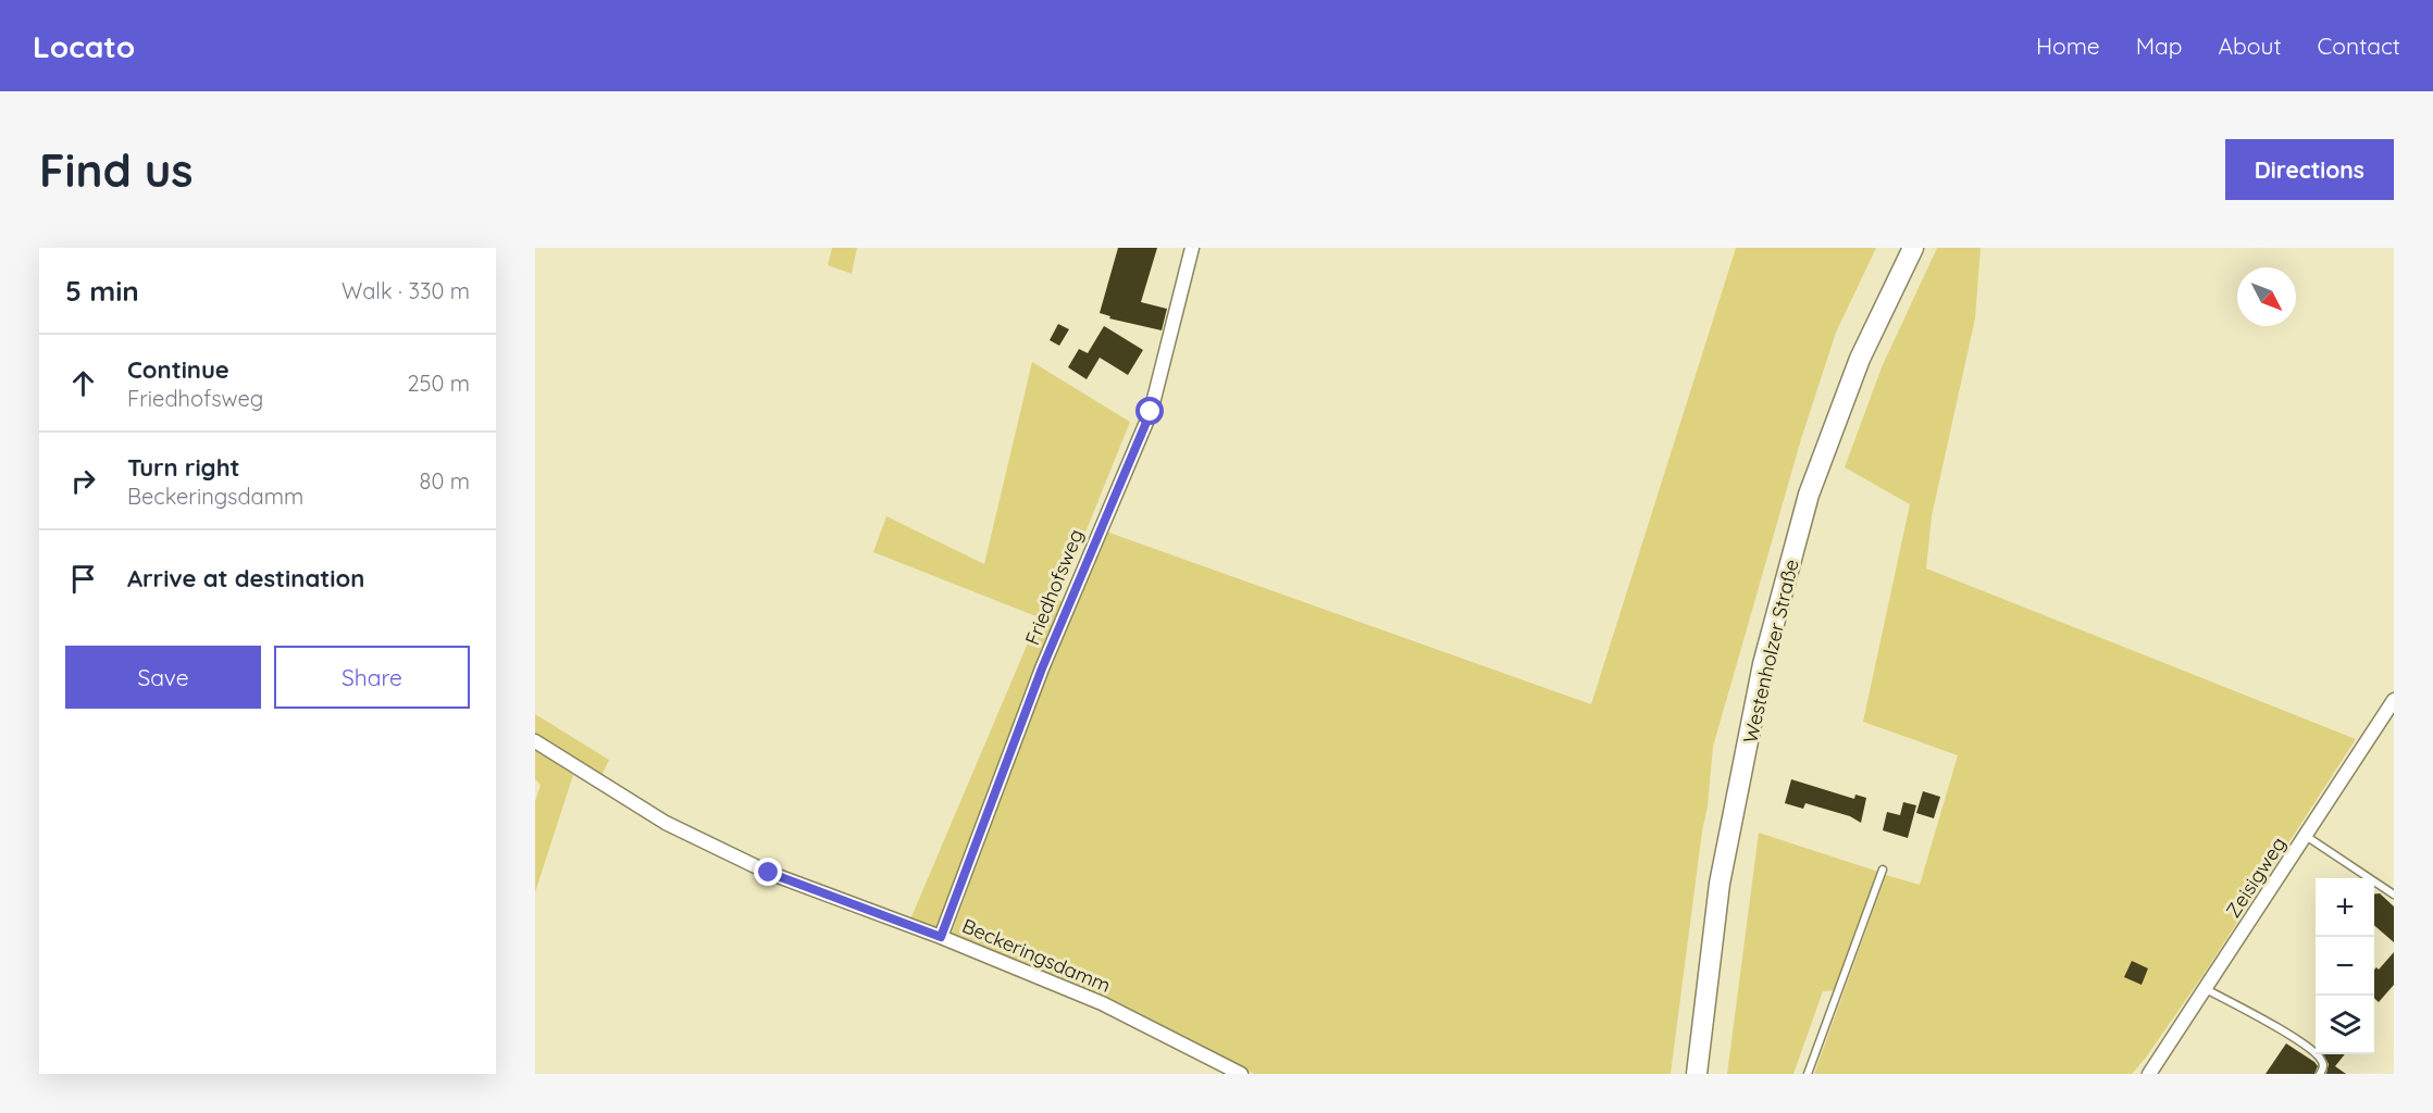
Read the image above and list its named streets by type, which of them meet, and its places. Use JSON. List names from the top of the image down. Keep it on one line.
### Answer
{"streets":{"main road":["Westenholzer Straße"],"street":["Friedhofsweg","Zeisigweg","Beckeringsdamm"]},"crossings":[["Friedhofsweg","Beckeringsdamm"]],"north":"bottom right","page":{"header":"Locato","nav":["Home","Map","About","Contact"],"buttons":["Directions",["Save","Share"]],"title":"Find us","heading":["5 min","Walk · 330 m"],"list":[["Continue","Friedhofsweg","250 m"],["Turn right","Beckeringsdamm","80 m"],"Arrive at destination"],"map_buttons":["+","−"]}}
